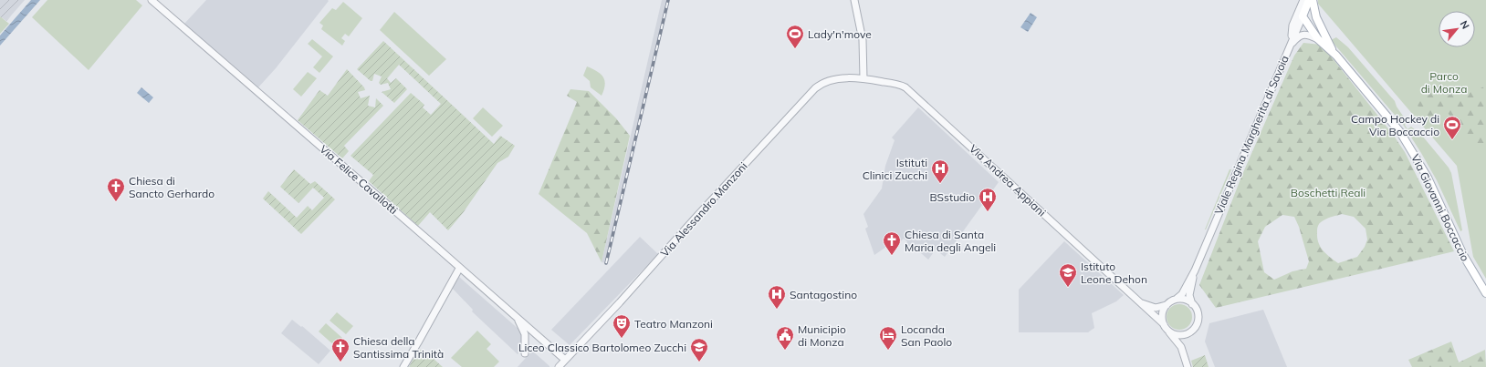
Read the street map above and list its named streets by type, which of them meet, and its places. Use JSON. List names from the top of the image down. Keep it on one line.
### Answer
{"streets":{"main road":["Viale Regina Margherita di Savoia","Via Giovanni Boccaccio"],"street":["Via Felice Cavallotti","Via Andrea Appiani","Via Alessandro Manzoni"]},"crossings":[["Viale Regina Margherita di Savoia","Via Andrea Appiani"],["Viale Regina Margherita di Savoia","Via Giovanni Boccaccio"],["Via Felice Cavallotti","Via Alessandro Manzoni"],["Via Andrea Appiani","Via Alessandro Manzoni"]],"parks":["Parco di Monza","Boschetti Reali"],"places":{"sports":["Lady'n'move","Campo Hockey di Via Boccaccio"],"hospital":["Istituti Clinici Zucchi","BSstudio","Santagostino"],"church":["Chiesa di Sancto Gerhardo","Chiesa di Santa Maria degli Angeli","Chiesa della Santissima Trinità"],"school or university":["Istituto Leone Dehon","Liceo Classico Bartolomeo Zucchi"],"theatre":["Teatro Manzoni"],"public building":["Municipio di Monza"],"hotel":["Locanda San Paolo"]},"north":"top right"}
